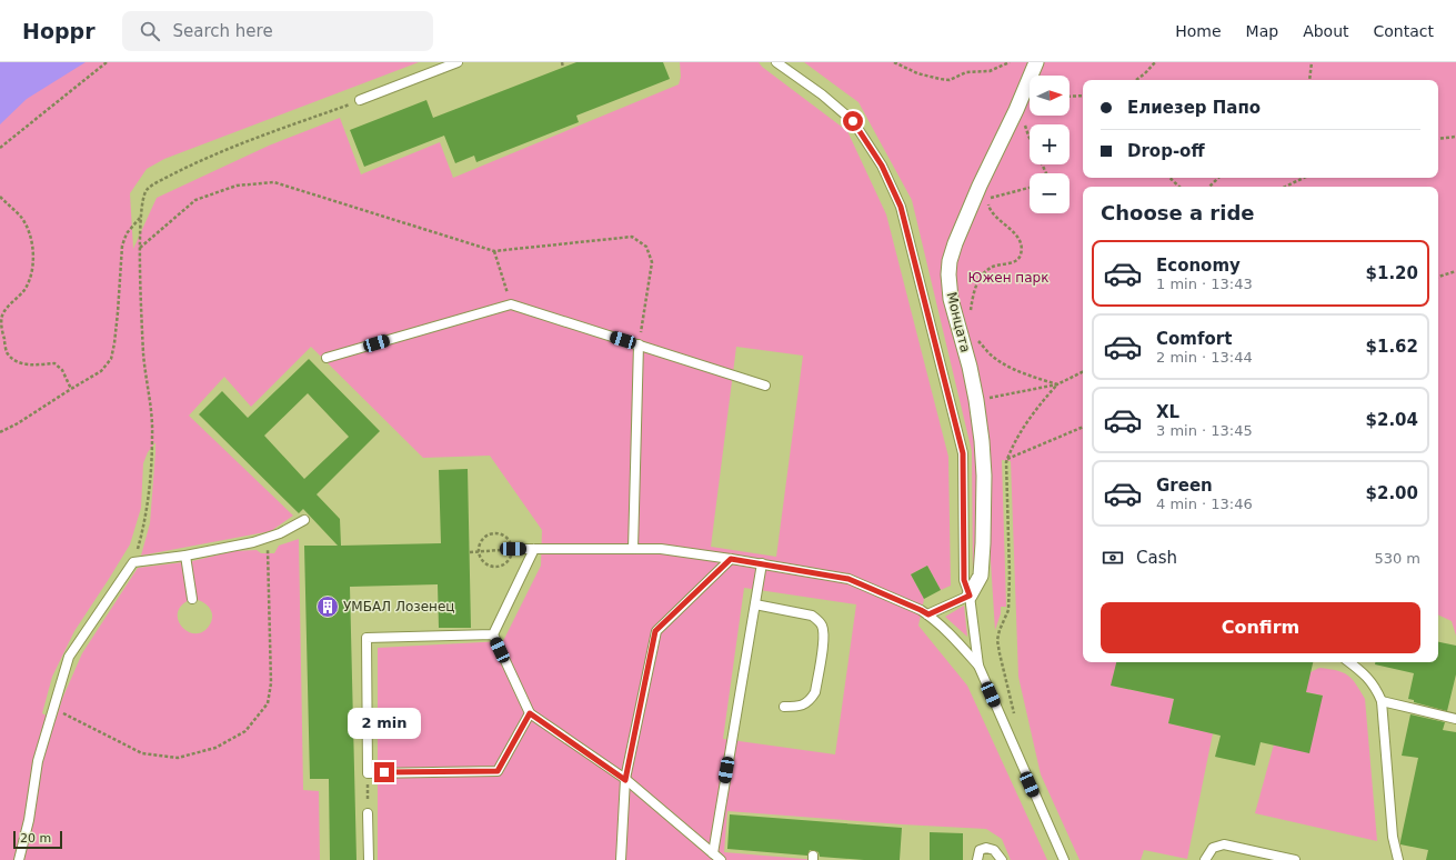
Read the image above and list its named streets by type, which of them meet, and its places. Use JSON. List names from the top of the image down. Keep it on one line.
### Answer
{"streets":{"street":["Монцата"]},"parks":["Южен парк"],"places":{"building":["УМБАЛ Лозенец"]},"scale_bar":"20 m","north":"right","page":{"header":"Hoppr","search":"Search here","nav":["Home","Map","About","Contact"],"map_buttons":["+","−"],"banner":["Елиезер Папо","Drop-off"],"heading":"Choose a ride","list":[{"name":"Economy","note":"1 min · 13:43","value":"$1.20"},{"name":"Comfort","note":"2 min · 13:44","value":"$1.62"},{"name":"XL","note":"3 min · 13:45","value":"$2.04"},{"name":"Green","note":"4 min · 13:46","value":"$2.00"}],"pay":["Cash","530 m"],"buttons":"Confirm","bubble":"2 min","scale":"20 m"}}
